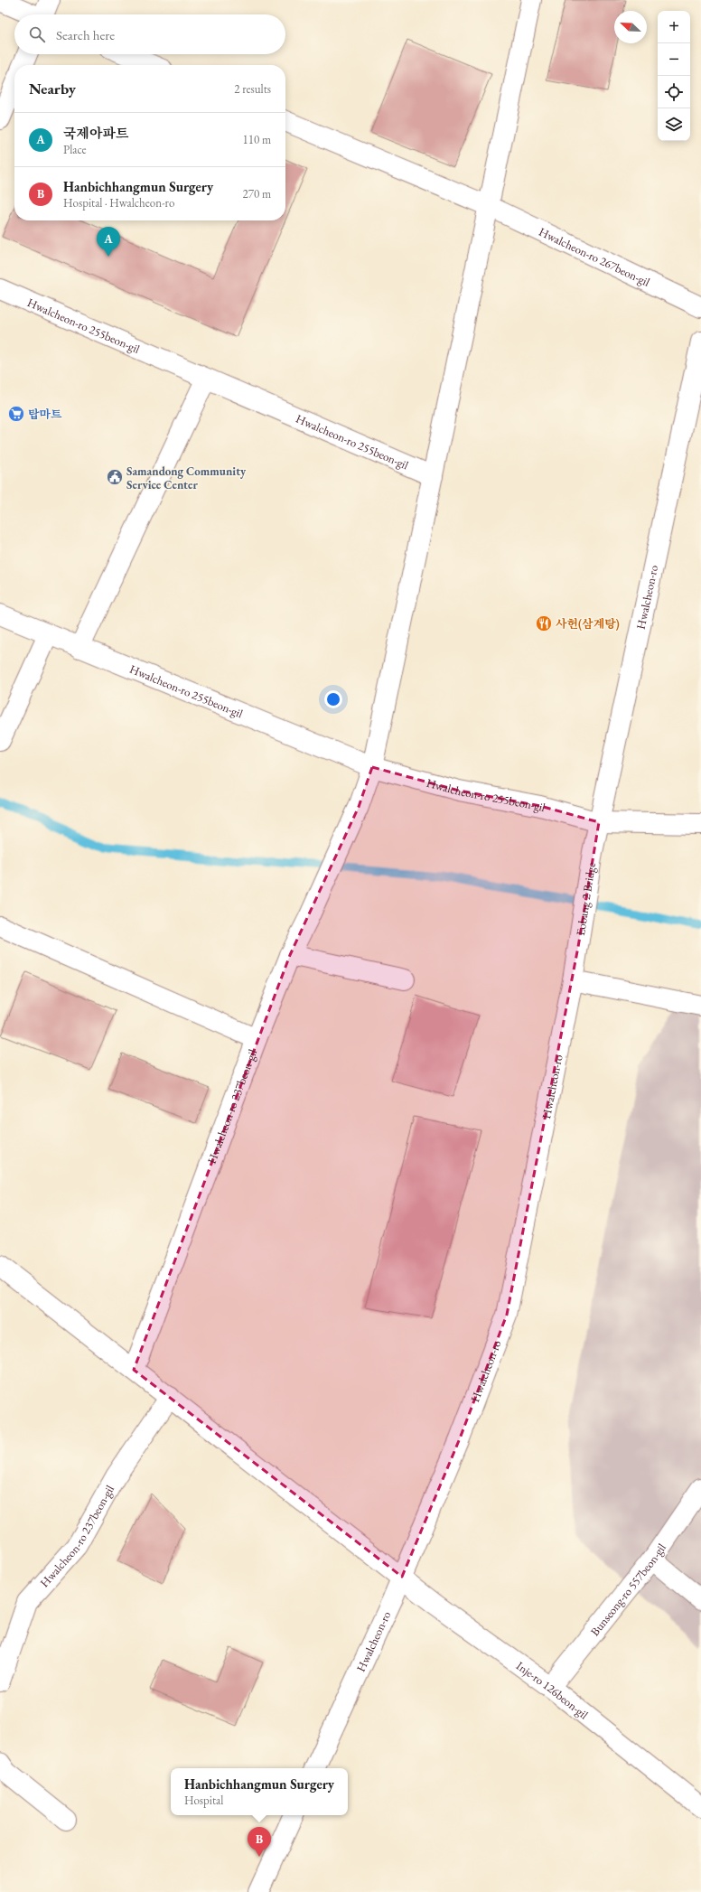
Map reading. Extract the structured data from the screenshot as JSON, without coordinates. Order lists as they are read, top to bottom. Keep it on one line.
{"streets":{"street":["Hwalcheon-ro 267beon-gil","Hwalcheon-ro 255beon-gil","Hwalcheon-ro","Eobang 2 Bridge","Hwalcheon-ro 237beon-gil","Bunseong-ro 557beon-gil","Inje-ro 126beon-gil"]},"crossings":[["Hwalcheon-ro 255beon-gil","Hwalcheon-ro"],["Hwalcheon-ro 255beon-gil","Hwalcheon-ro 237beon-gil"],["Hwalcheon-ro","Eobang 2 Bridge"],["Hwalcheon-ro","Inje-ro 126beon-gil"],["Bunseong-ro 557beon-gil","Inje-ro 126beon-gil"]],"places":{"supermarket":["탑마트"],"public building":["Samandong Community Service Center"],"restaurant":["사헌(삼계탕)"]},"north":"top left","page":{"map_buttons":["+","−"],"search":"Search here","heading":["Nearby","2 results"],"list":[{"mark":"A","name":"국제아파트","note":"Place","value":"110 m"},{"mark":"B","name":"Hanbichhangmun Surgery","note":"Hospital · Hwalcheon-ro","value":"270 m"}],"pins":["A","B"],"popup":["Hanbichhangmun Surgery","Hospital"]}}
